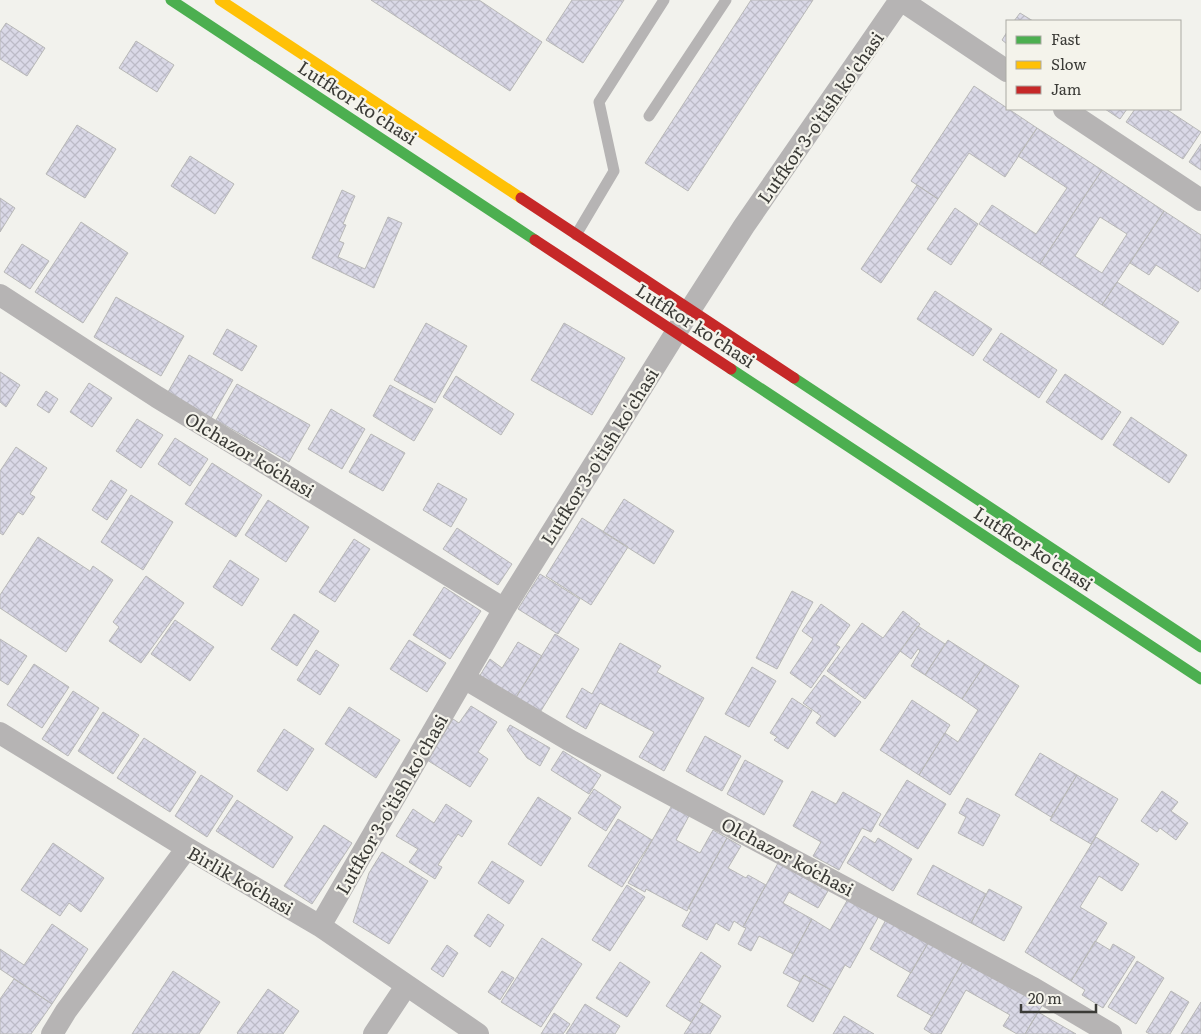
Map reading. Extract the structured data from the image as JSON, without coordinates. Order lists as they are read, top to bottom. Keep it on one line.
{"streets":{"main road":["Lutfkor ko'chasi"],"street":["Lutfkor 3-o'tish ko'chasi","Olchazor koʻchasi","Birlik koʻchasi"]},"crossings":[["Lutfkor ko'chasi","Lutfkor 3-o'tish ko'chasi"],["Lutfkor 3-o'tish ko'chasi","Olchazor koʻchasi"],["Lutfkor 3-o'tish ko'chasi","Birlik koʻchasi"]],"legend":["Fast","Slow","Jam"],"scale_bar":"20 m"}
